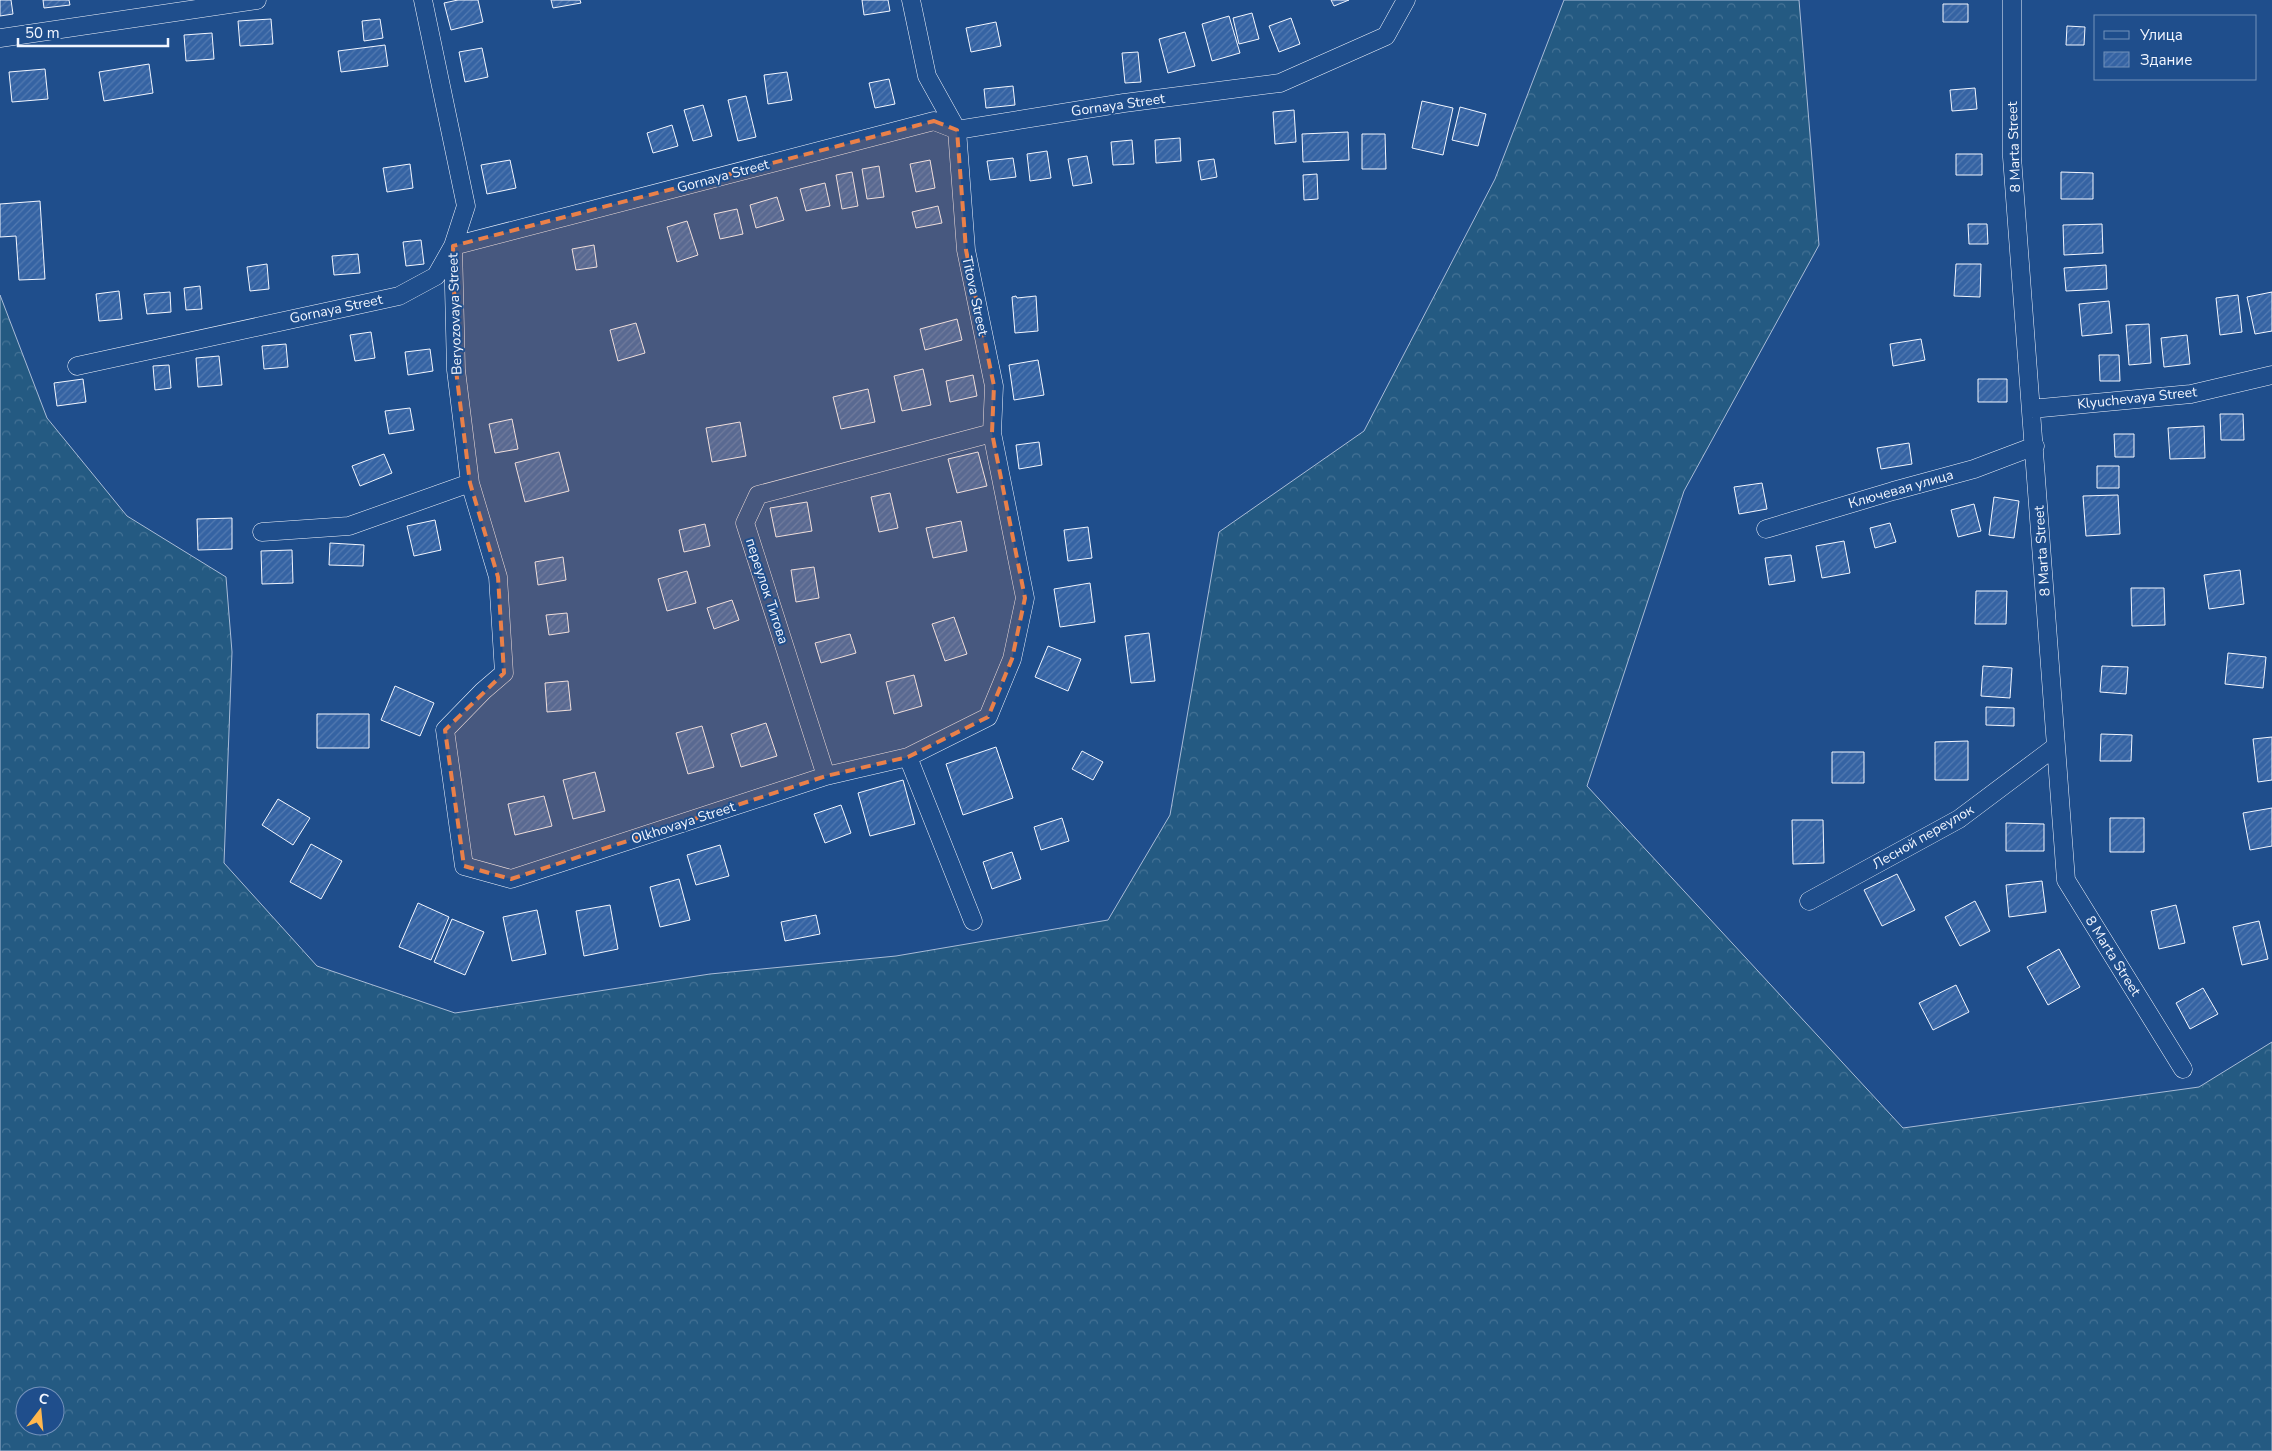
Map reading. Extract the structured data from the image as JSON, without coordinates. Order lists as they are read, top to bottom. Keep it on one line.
{"streets":{"street":["Gornaya Street","8 Marta Street","Titova Street","Beryozovaya Street","Klyuchevaya Street","Ключевая улица","переулок Титова","Olkhovaya Street","Лесной переулок"]},"crossings":[["Gornaya Street","Titova Street"],["Gornaya Street","Beryozovaya Street"],["8 Marta Street","Klyuchevaya Street"],["8 Marta Street","Ключевая улица"],["8 Marta Street","Лесной переулок"],["Titova Street","переулок Титова"],["Titova Street","Olkhovaya Street"],["Beryozovaya Street","Olkhovaya Street"],["переулок Титова","Olkhovaya Street"]],"legend":["Улица","Здание"],"scale_bar":"50 m","north":"top"}
